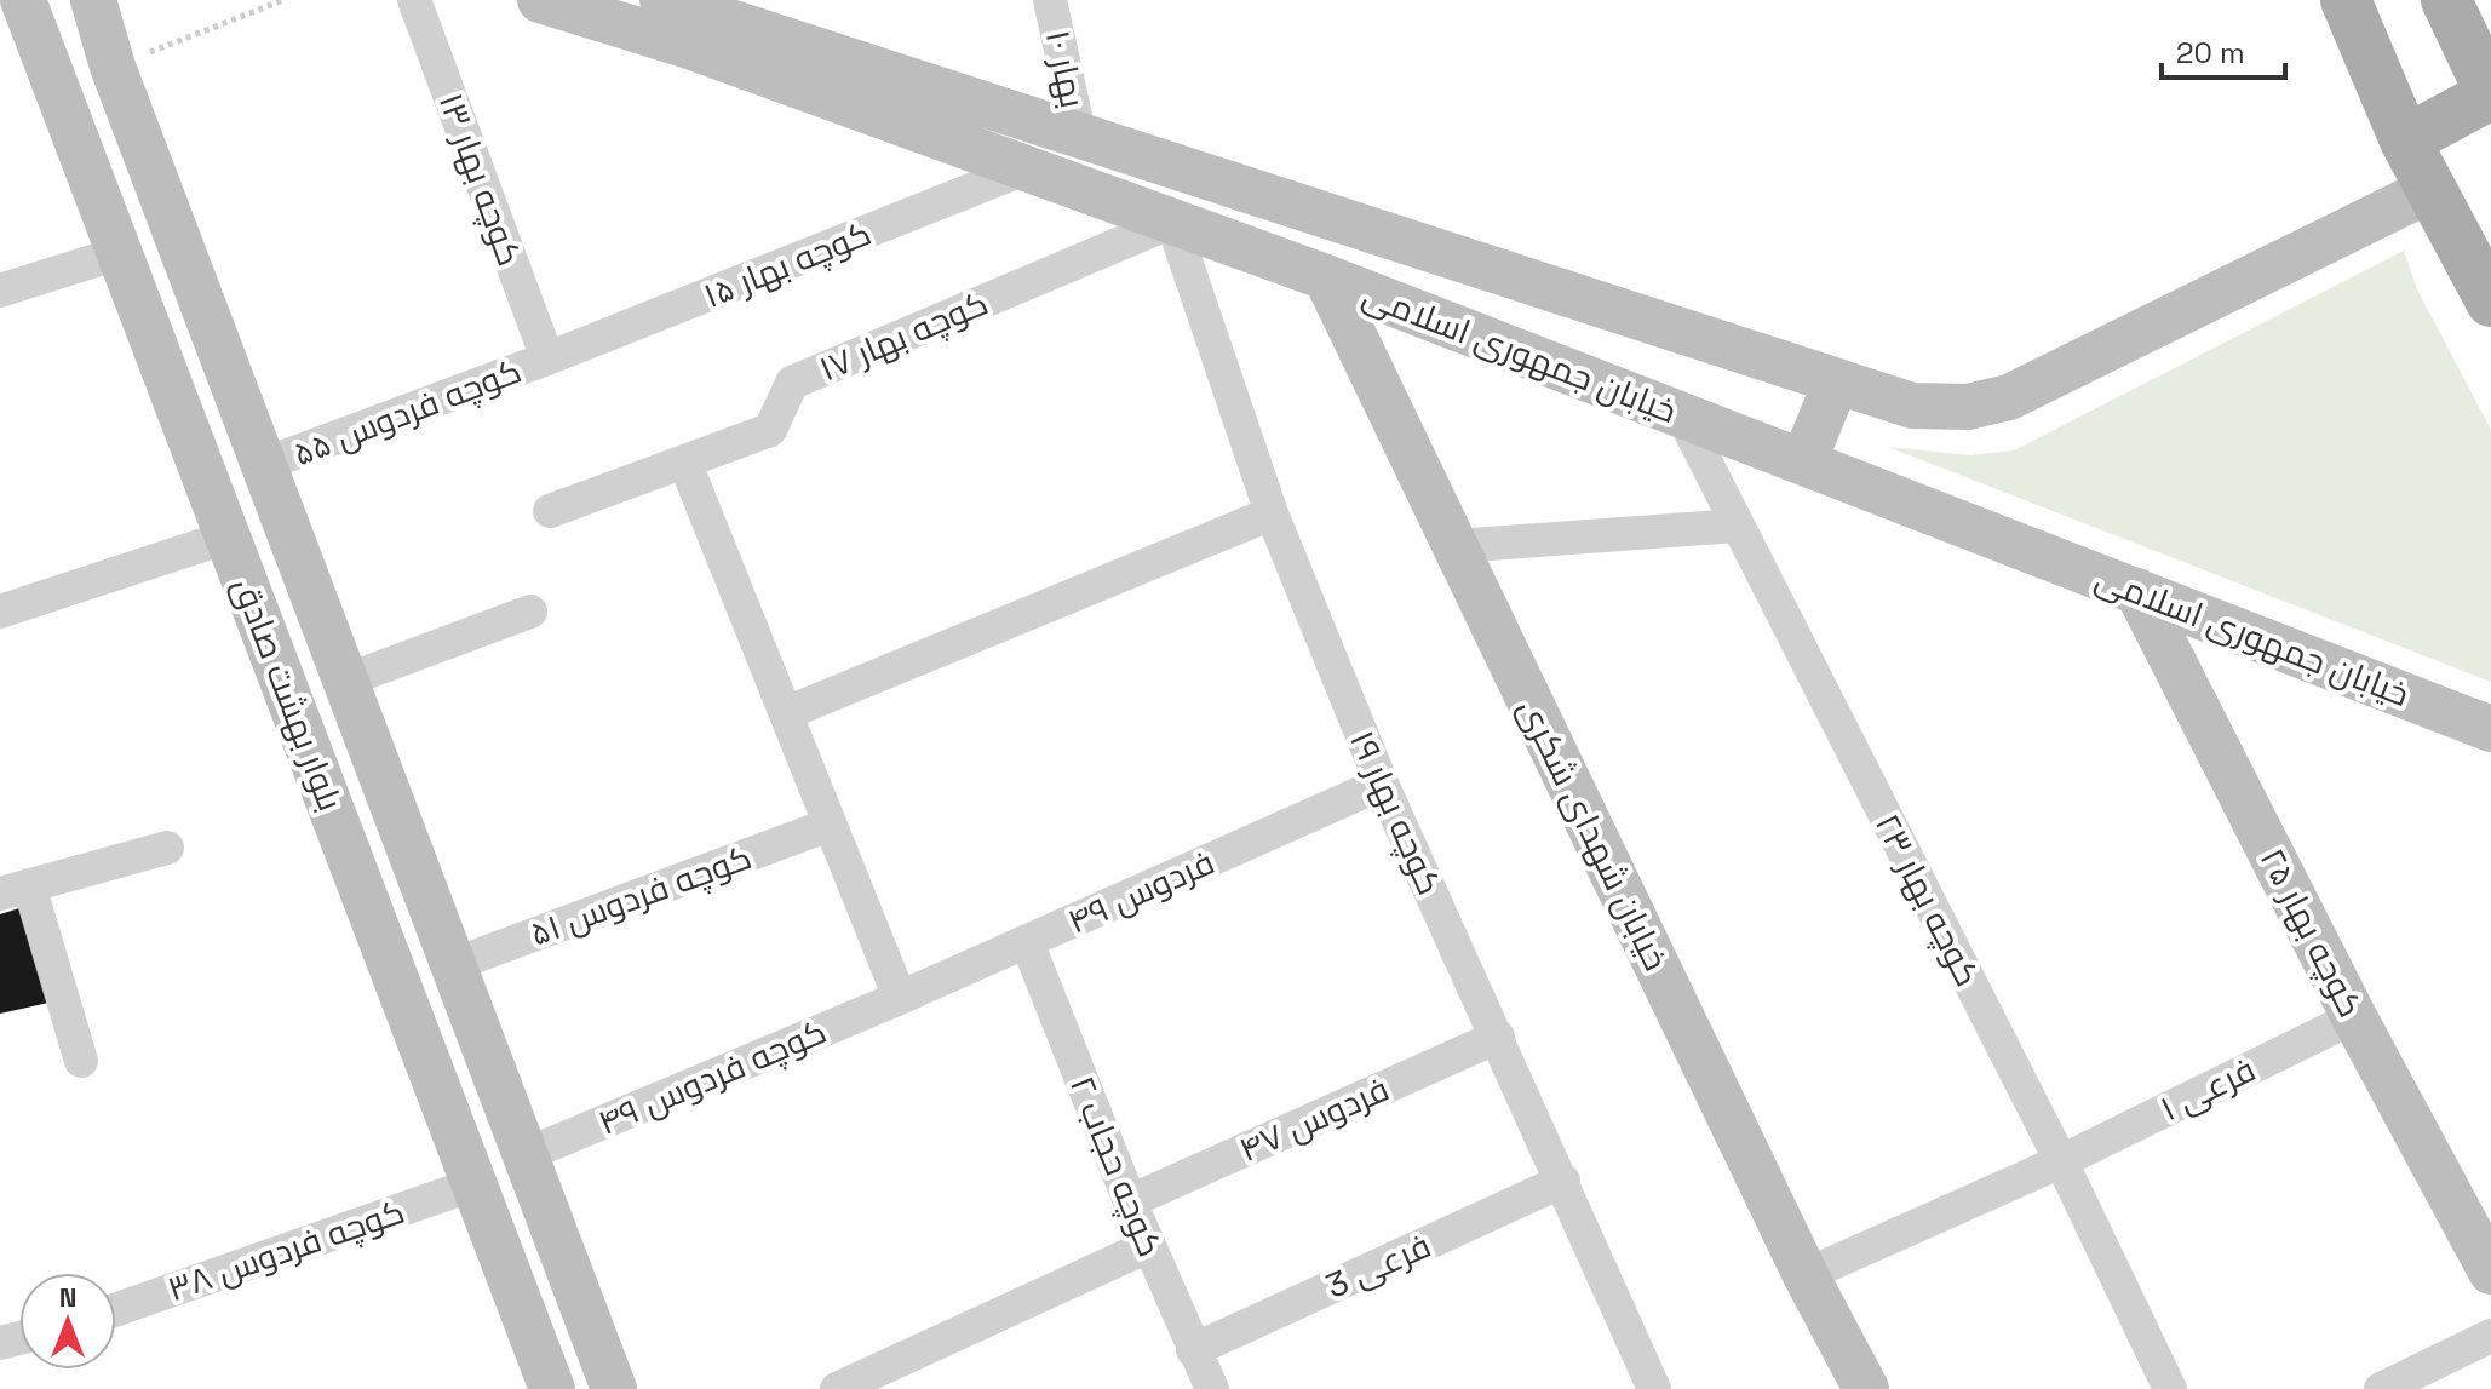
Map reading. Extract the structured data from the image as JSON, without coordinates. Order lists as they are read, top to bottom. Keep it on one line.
{"streets":{"street":["بهار ۱۰","کوچه بهار ۱۳","کوچه بهار ۱۵","کوچه بهار ۱۷","خیابان جمهوری اسلامی","کوچه فردوس ۵۵","بلوار بهشت صادق","کوچه بهار ۱۹","خیابان شهدای شکری","فردوس ۴۹","کوچه فردوس ۵۱","کوچه بهار ۲۳","کوچه بهار ۲۵","کوچه فردوس ۴۹","فرعی ۱","فردوس ۴۷","کوچه حجاب ۲","کوچه فردوس ۳۸","فرعی 3"]},"crossings":[["بهار ۱۰","خیابان جمهوری اسلامی"],["کوچه بهار ۱۳","کوچه بهار ۱۵"],["کوچه بهار ۱۳","کوچه فردوس ۵۵"],["کوچه بهار ۱۵","خیابان جمهوری اسلامی"],["کوچه بهار ۱۵","کوچه فردوس ۵۵"],["کوچه بهار ۱۷","خیابان جمهوری اسلامی"],["کوچه بهار ۱۷","کوچه بهار ۱۹"],["خیابان جمهوری اسلامی","کوچه بهار ۱۹"],["خیابان جمهوری اسلامی","خیابان شهدای شکری"],["خیابان جمهوری اسلامی","کوچه بهار ۲۳"],["خیابان جمهوری اسلامی","کوچه بهار ۲۵"],["کوچه فردوس ۵۵","بلوار بهشت صادق"],["بلوار بهشت صادق","کوچه فردوس ۵۱"],["بلوار بهشت صادق","کوچه فردوس ۴۹"],["بلوار بهشت صادق","کوچه فردوس ۳۸"],["کوچه بهار ۱۹","فردوس ۴۹"],["کوچه بهار ۱۹","فردوس ۴۷"],["کوچه بهار ۱۹","فرعی 3"],["خیابان شهدای شکری","فرعی ۱"],["فردوس ۴۹","کوچه فردوس ۴۹"],["فردوس ۴۹","کوچه حجاب ۲"],["کوچه بهار ۲۳","فرعی ۱"],["کوچه بهار ۲۵","فرعی ۱"],["فردوس ۴۷","کوچه حجاب ۲"],["کوچه حجاب ۲","فرعی 3"]],"scale_bar":"20 m","north":"top"}
